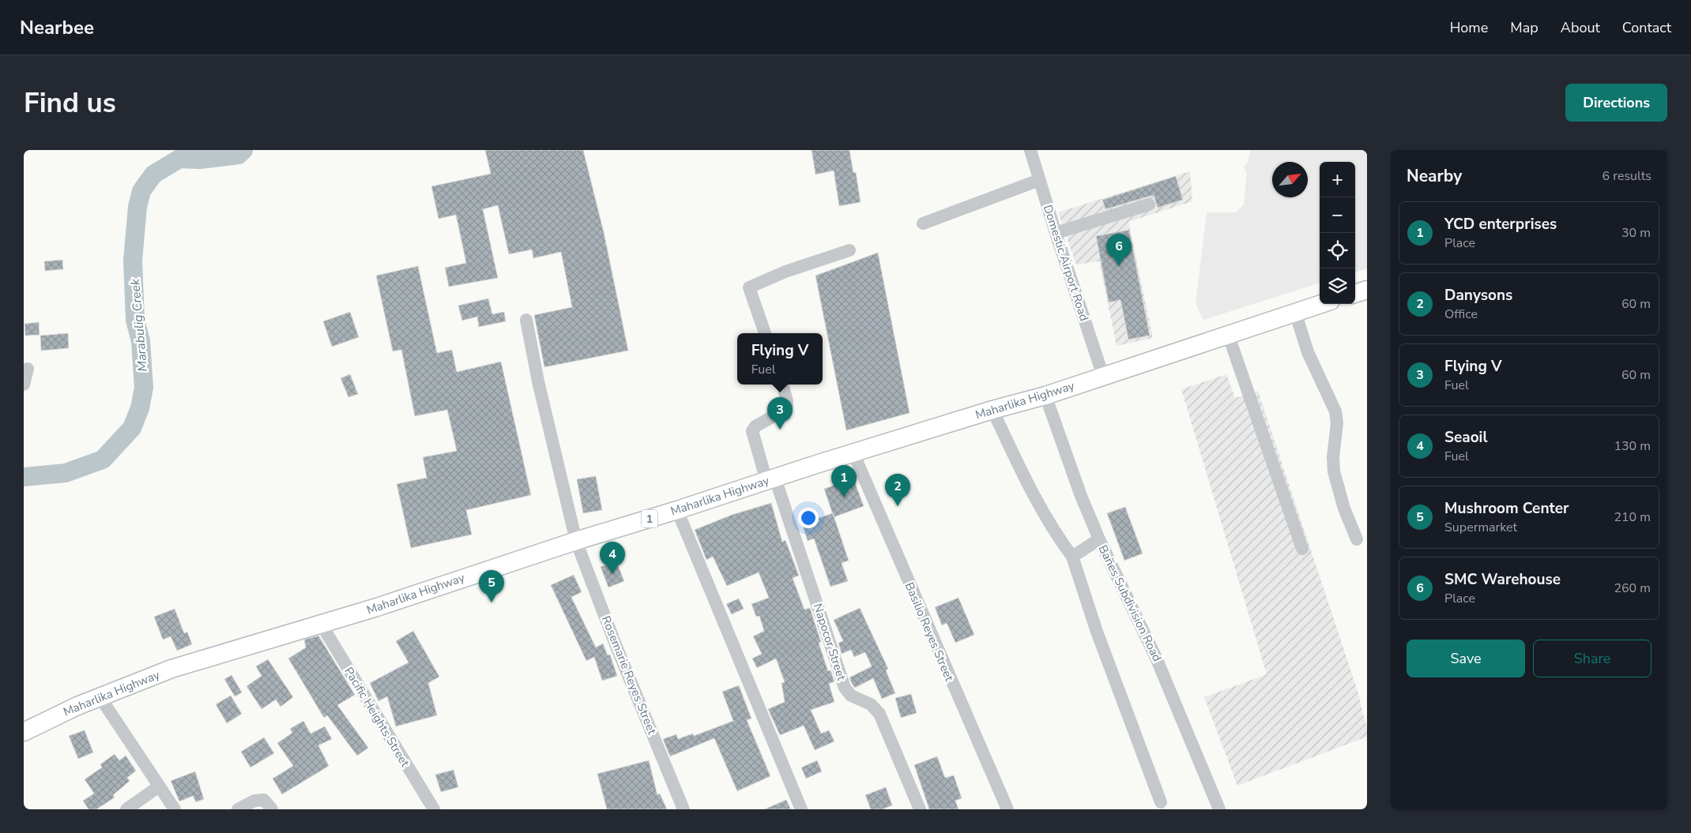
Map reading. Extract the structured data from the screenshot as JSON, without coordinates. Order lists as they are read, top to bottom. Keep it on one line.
{"streets":{"highway":["Maharlika Highway","1"],"street":["Domestic Airport Road","Bañes Subdivision Road","Basilio Reyes Street","Napocor Street","Rosemarie Reyes Street","Pacific Heights Street"]},"crossings":[["Domestic Airport Road","Maharlika Highway"],["Maharlika Highway","Bañes Subdivision Road"],["Maharlika Highway","Basilio Reyes Street"],["Maharlika Highway","Napocor Street"],["Maharlika Highway","Rosemarie Reyes Street"],["Maharlika Highway","Pacific Heights Street"]],"water":["Marabulig Creek"],"north":"top right","page":{"header":"Nearbee","nav":["Home","Map","About","Contact"],"buttons":["Directions",["Save","Share"]],"title":"Find us","heading":["Nearby","6 results"],"map_buttons":["+","−"],"list":[{"mark":"1","name":"YCD enterprises","note":"Place","value":"30 m"},{"mark":"2","name":"Danysons","note":"Office","value":"60 m"},{"mark":"3","name":"Flying V","note":"Fuel","value":"60 m"},{"mark":"4","name":"Seaoil","note":"Fuel","value":"130 m"},{"mark":"5","name":"Mushroom Center","note":"Supermarket","value":"210 m"},{"mark":"6","name":"SMC Warehouse","note":"Place","value":"260 m"}],"pins":["6","3","1","2","4","5"],"popup":["Flying V","Fuel"]}}
